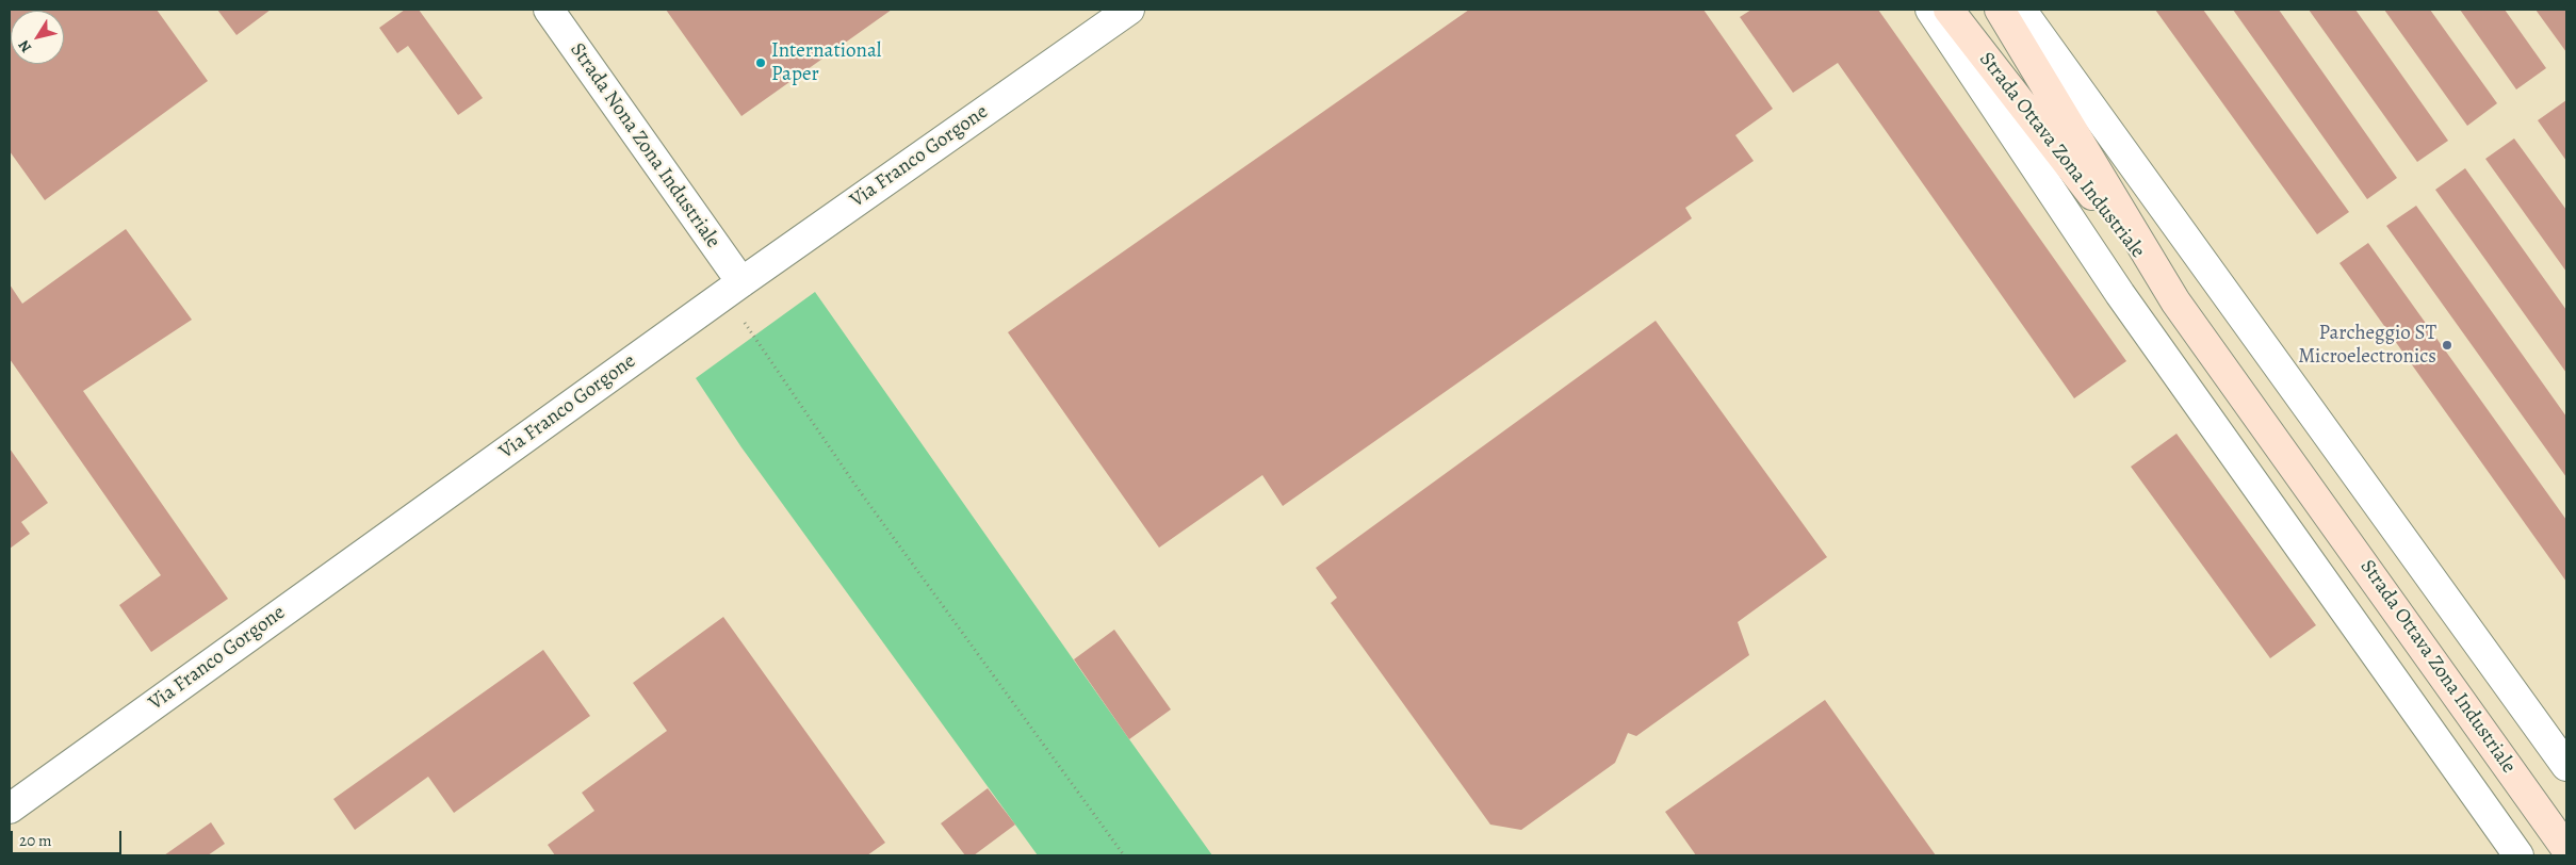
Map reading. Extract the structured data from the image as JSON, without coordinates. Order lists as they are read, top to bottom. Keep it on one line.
{"streets":{"main road":["Strada Ottava Zona Industriale"],"street":["Strada Nona Zona Industriale","Via Franco Gorgone"]},"crossings":[["Strada Nona Zona Industriale","Via Franco Gorgone"]],"places":["International Paper","Parcheggio ST Microelectronics"],"scale_bar":"20 m","north":"bottom left"}
